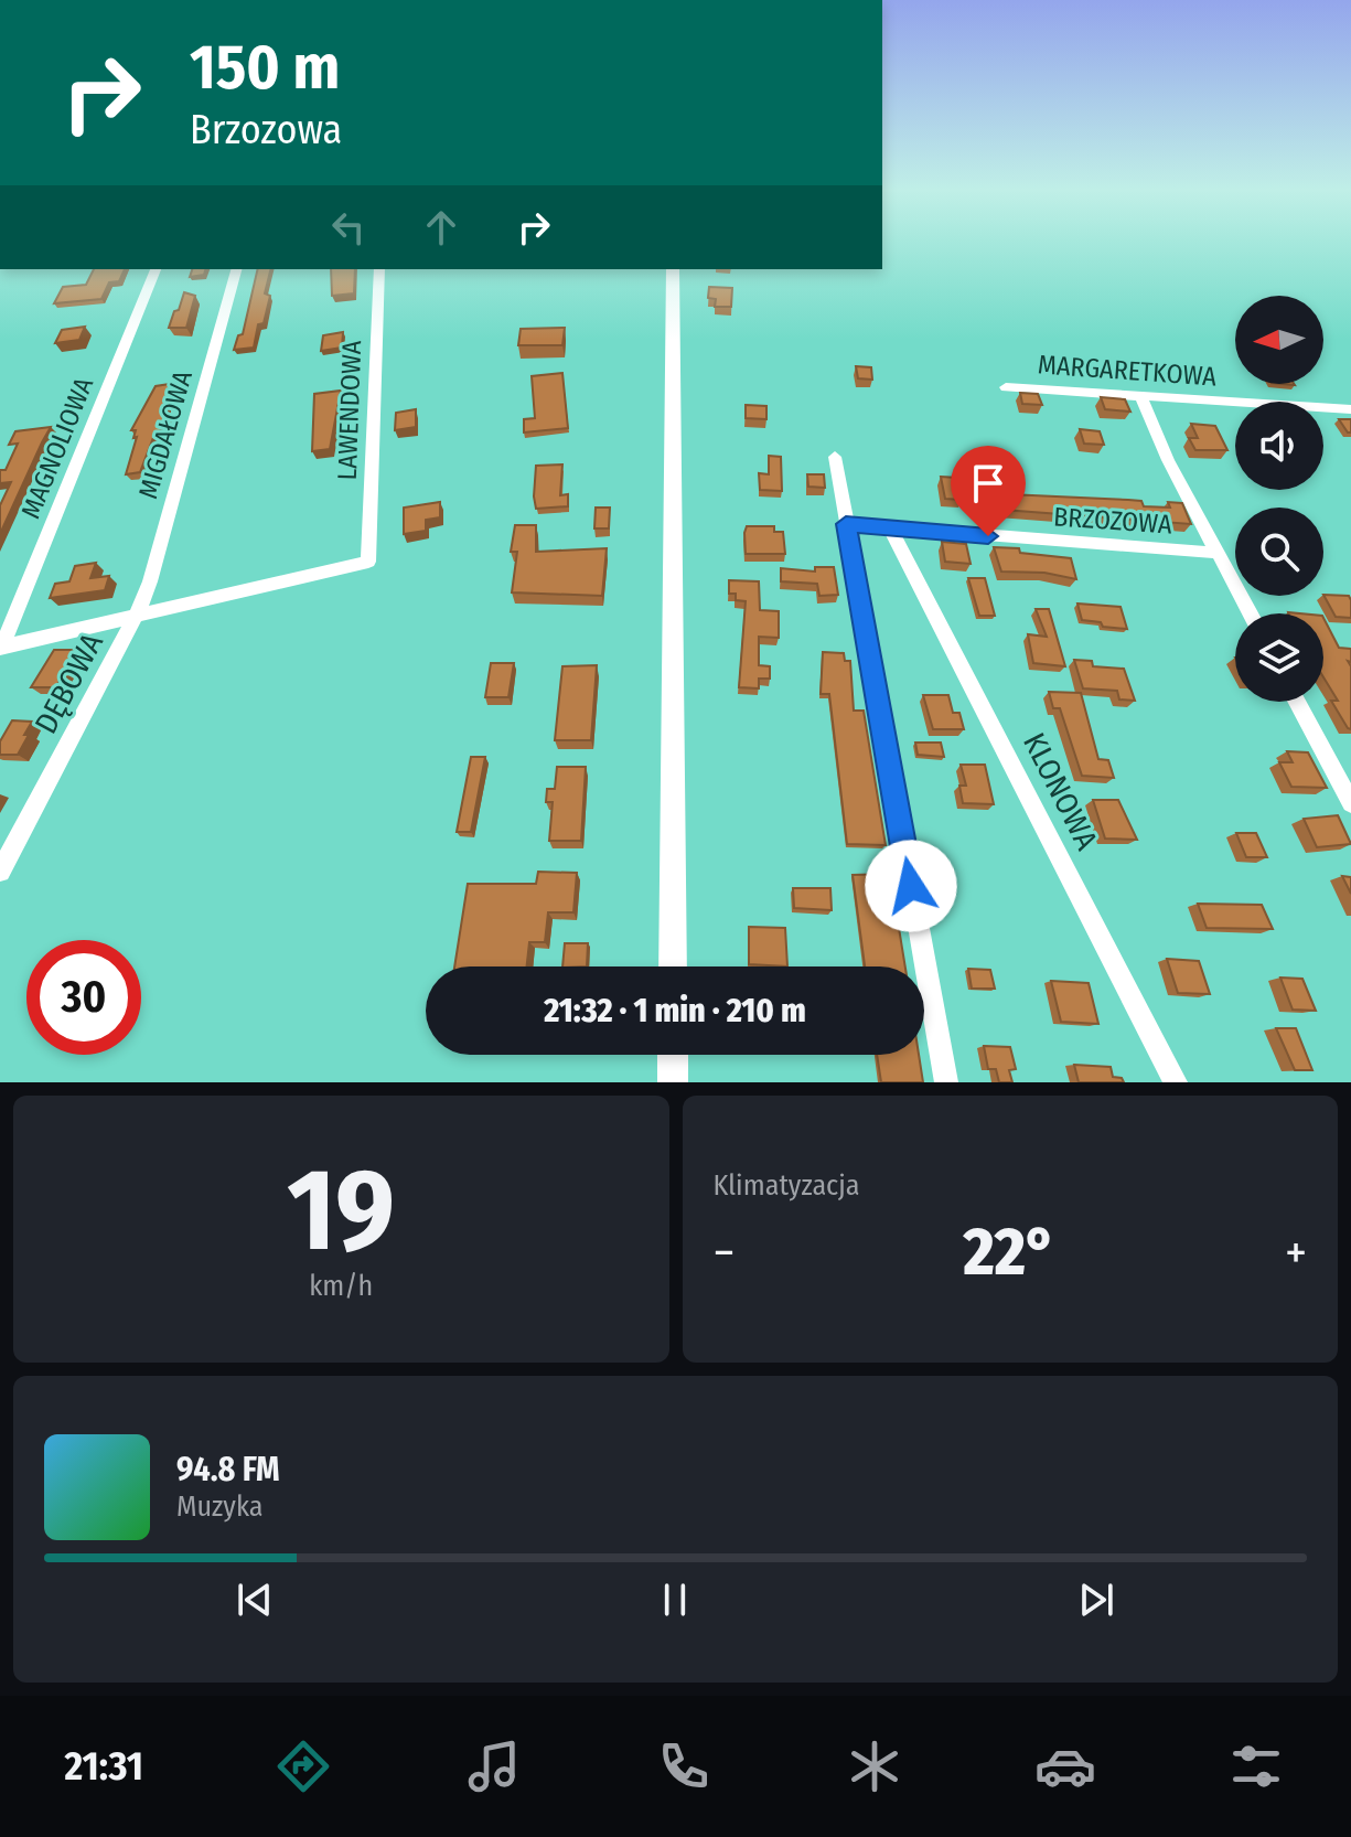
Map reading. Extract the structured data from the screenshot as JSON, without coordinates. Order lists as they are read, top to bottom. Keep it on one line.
{"streets":{"street":["MARGARETKOWA","LAWENDOWA","MIGDAŁOWA","MAGNOLIOWA","BRZOZOWA","DĘBOWA","KLONOWA"]},"crossings":[["LAWENDOWA","MIGDAŁOWA"],["LAWENDOWA","DĘBOWA"],["MIGDAŁOWA","DĘBOWA"],["BRZOZOWA","KLONOWA"]],"north":"left","page":{"turn":["150 m","Brzozowa"],"limit":"30","trip":"21:32 · 1 min · 210 m","tile":[["19","km/h"],"Klimatyzacja"],"heat":["−","22°","+"],"song":["94.8 FM","Muzyka"],"tabs":"21:31"}}
